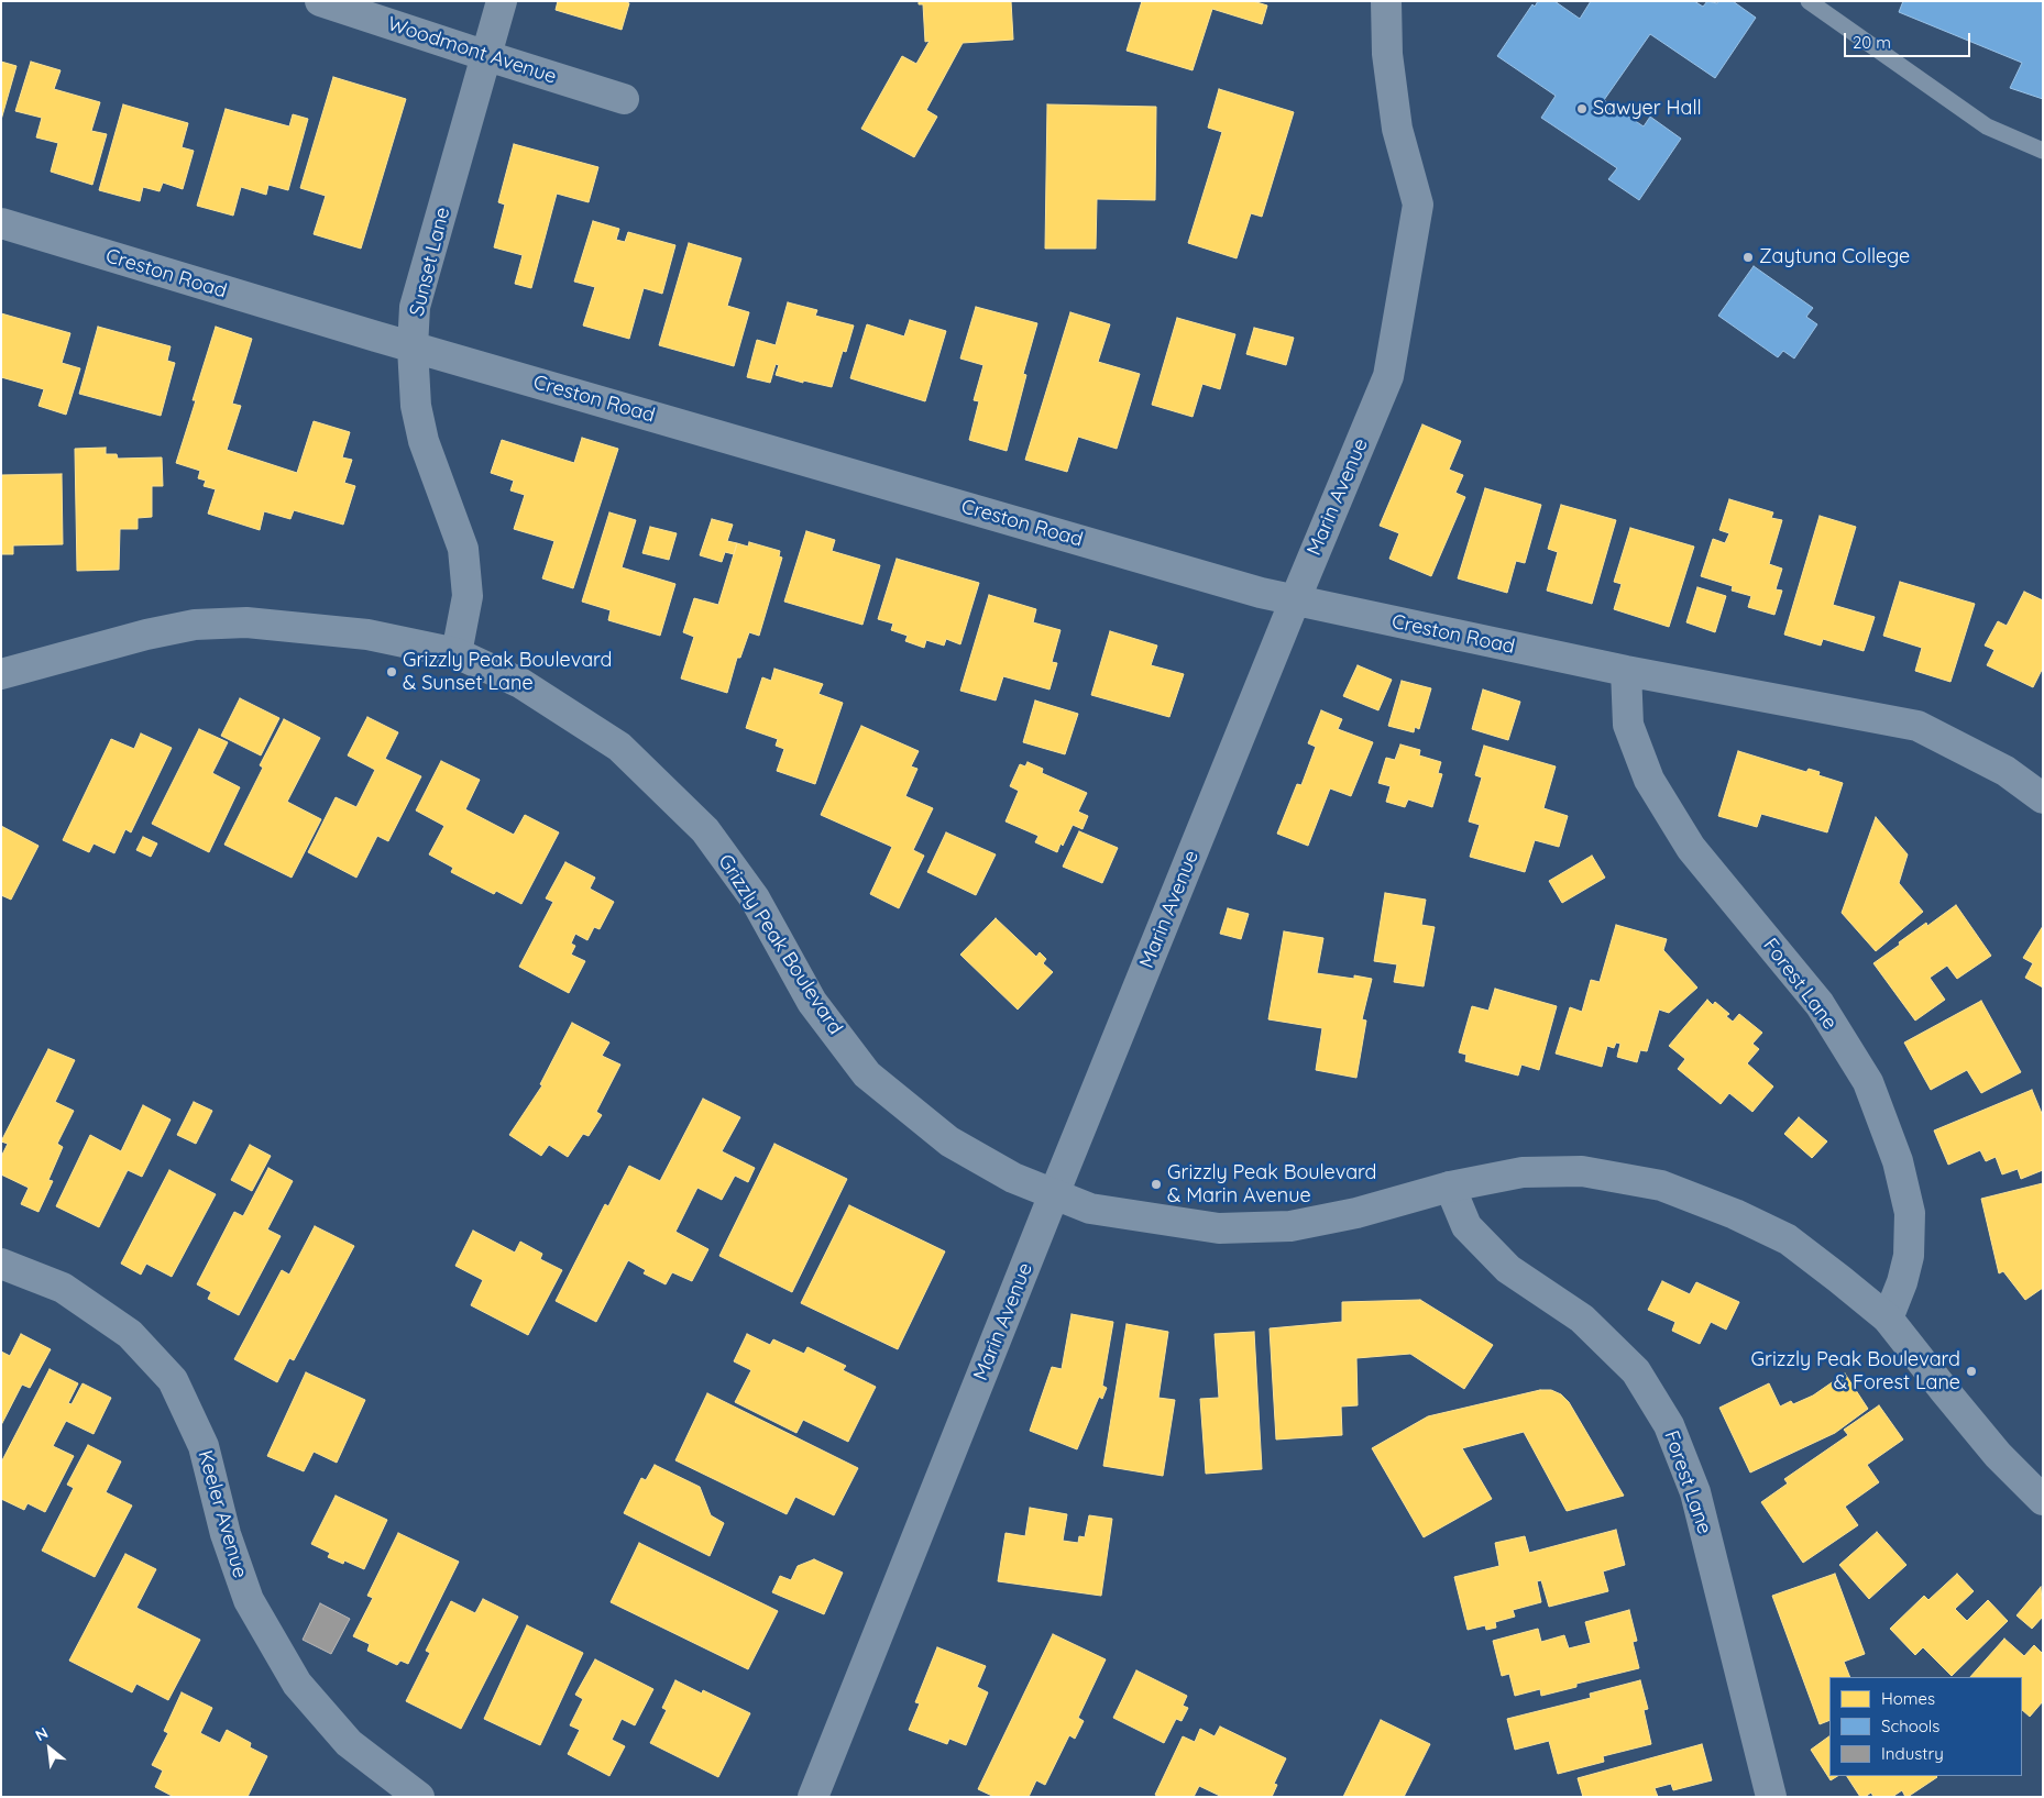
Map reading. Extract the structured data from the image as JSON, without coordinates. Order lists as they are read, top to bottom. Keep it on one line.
{"streets":{"street":["Woodmont Avenue","Sunset Lane","Creston Road","Marin Avenue","Grizzly Peak Boulevard","Forest Lane","Keeler Avenue"]},"crossings":[["Woodmont Avenue","Sunset Lane"],["Sunset Lane","Creston Road"],["Sunset Lane","Grizzly Peak Boulevard"],["Creston Road","Marin Avenue"],["Creston Road","Forest Lane"],["Marin Avenue","Grizzly Peak Boulevard"],["Grizzly Peak Boulevard","Forest Lane"]],"places":["Sawyer Hall","Zaytuna College","Grizzly Peak Boulevard & Sunset Lane","Grizzly Peak Boulevard & Marin Avenue","Grizzly Peak Boulevard & Forest Lane"],"legend":["Homes","Schools","Industry"],"scale_bar":"20 m","north":"top left"}
